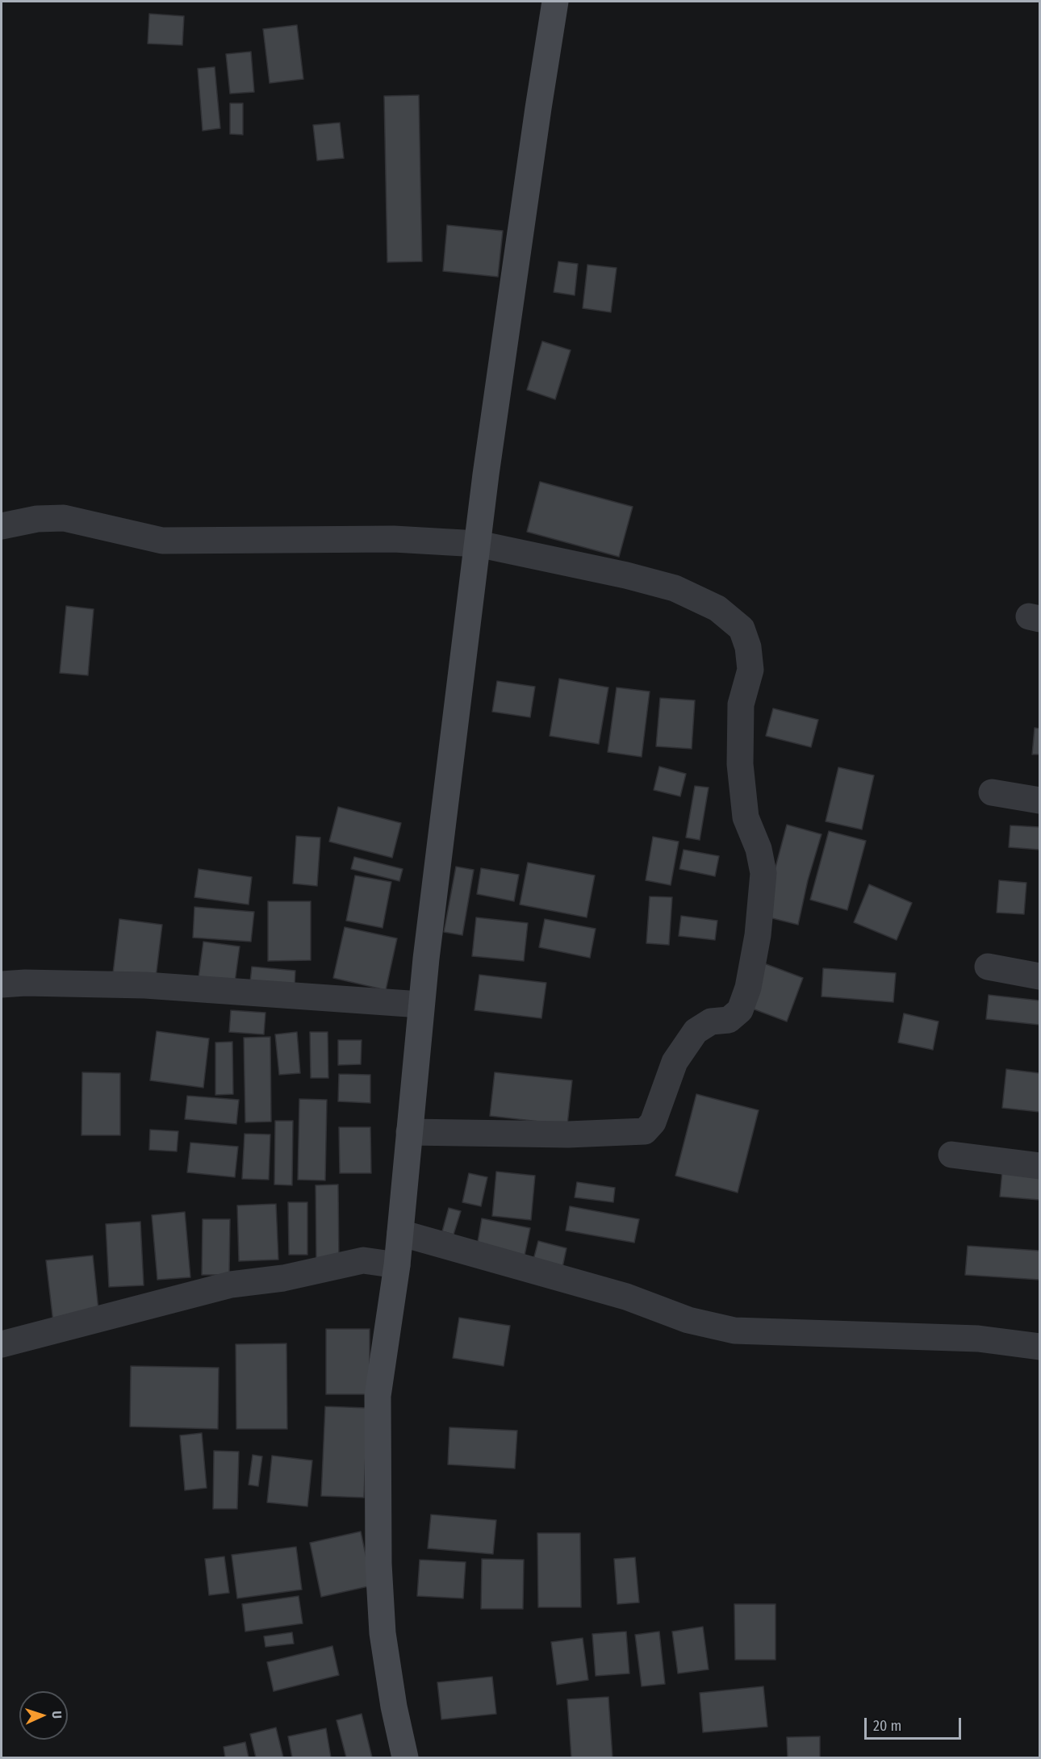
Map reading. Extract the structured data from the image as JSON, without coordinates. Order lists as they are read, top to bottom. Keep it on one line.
{"scale_bar":"20 m","north":"right"}
